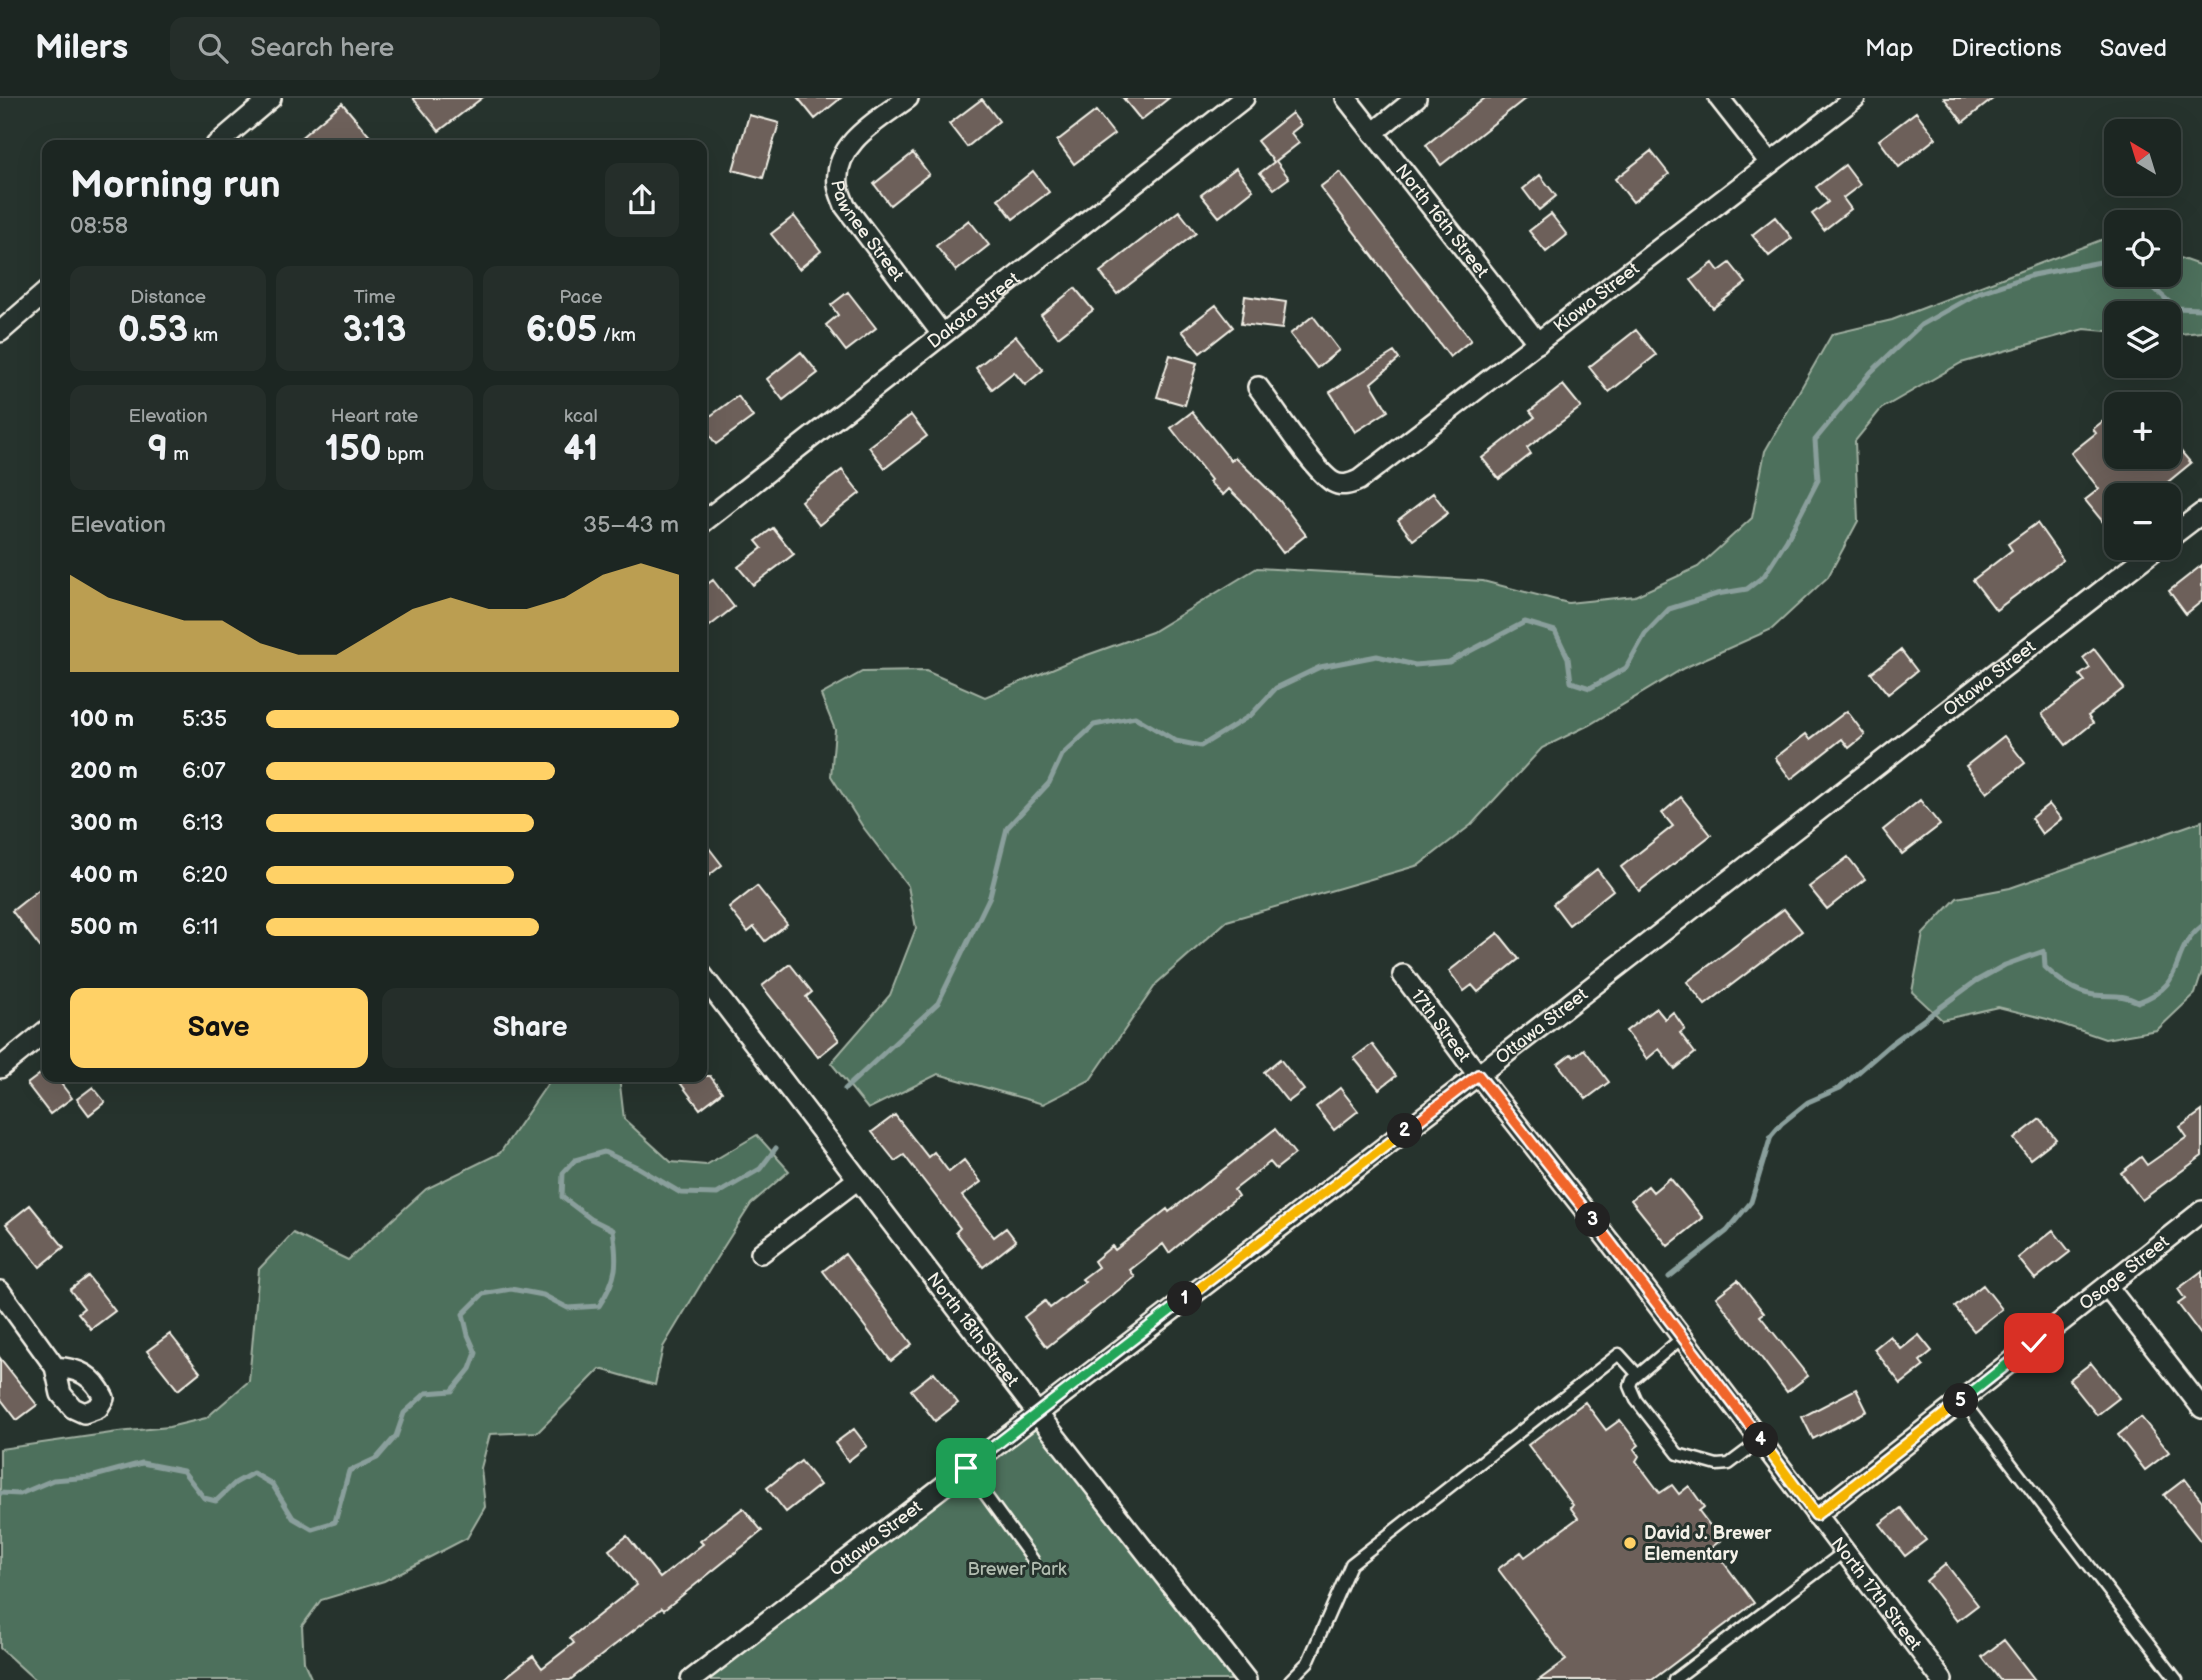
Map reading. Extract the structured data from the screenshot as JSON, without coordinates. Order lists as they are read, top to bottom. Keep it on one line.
{"streets":{"street":["North 16th Street","Pawnee Street","Kiowa Street","Dakota Street","Ottawa Street","17th Street","Osage Street","North 18th Street","North 17th Street"]},"crossings":[["North 16th Street","Kiowa Street"],["Pawnee Street","Dakota Street"],["Ottawa Street","17th Street"],["Ottawa Street","North 18th Street"],["Ottawa Street","North 17th Street"],["17th Street","North 17th Street"],["Osage Street","North 17th Street"]],"parks":["Brewer Park"],"places":["David J. Brewer Elementary"],"north":"top left","page":{"header":"Milers","search":"Search here","nav":["Map","Directions","Saved"],"map_buttons":["+","−"],"heading":["Morning run","08:58"],"stats":[["Distance","0.53 km"],["Time","3:13"],["Pace","6:05 /km"],["Elevation","9 m"],["Heart rate","150 bpm"],["kcal","41"]],"chart":["Elevation","35–43 m"],"list":[{"name":"100 m","note":"5:35"},{"name":"200 m","note":"6:07"},{"name":"300 m","note":"6:13"},{"name":"400 m","note":"6:20"},{"name":"500 m","note":"6:11"}],"buttons":["Save","Share"],"pins":["2","3","1","5","4"]}}
